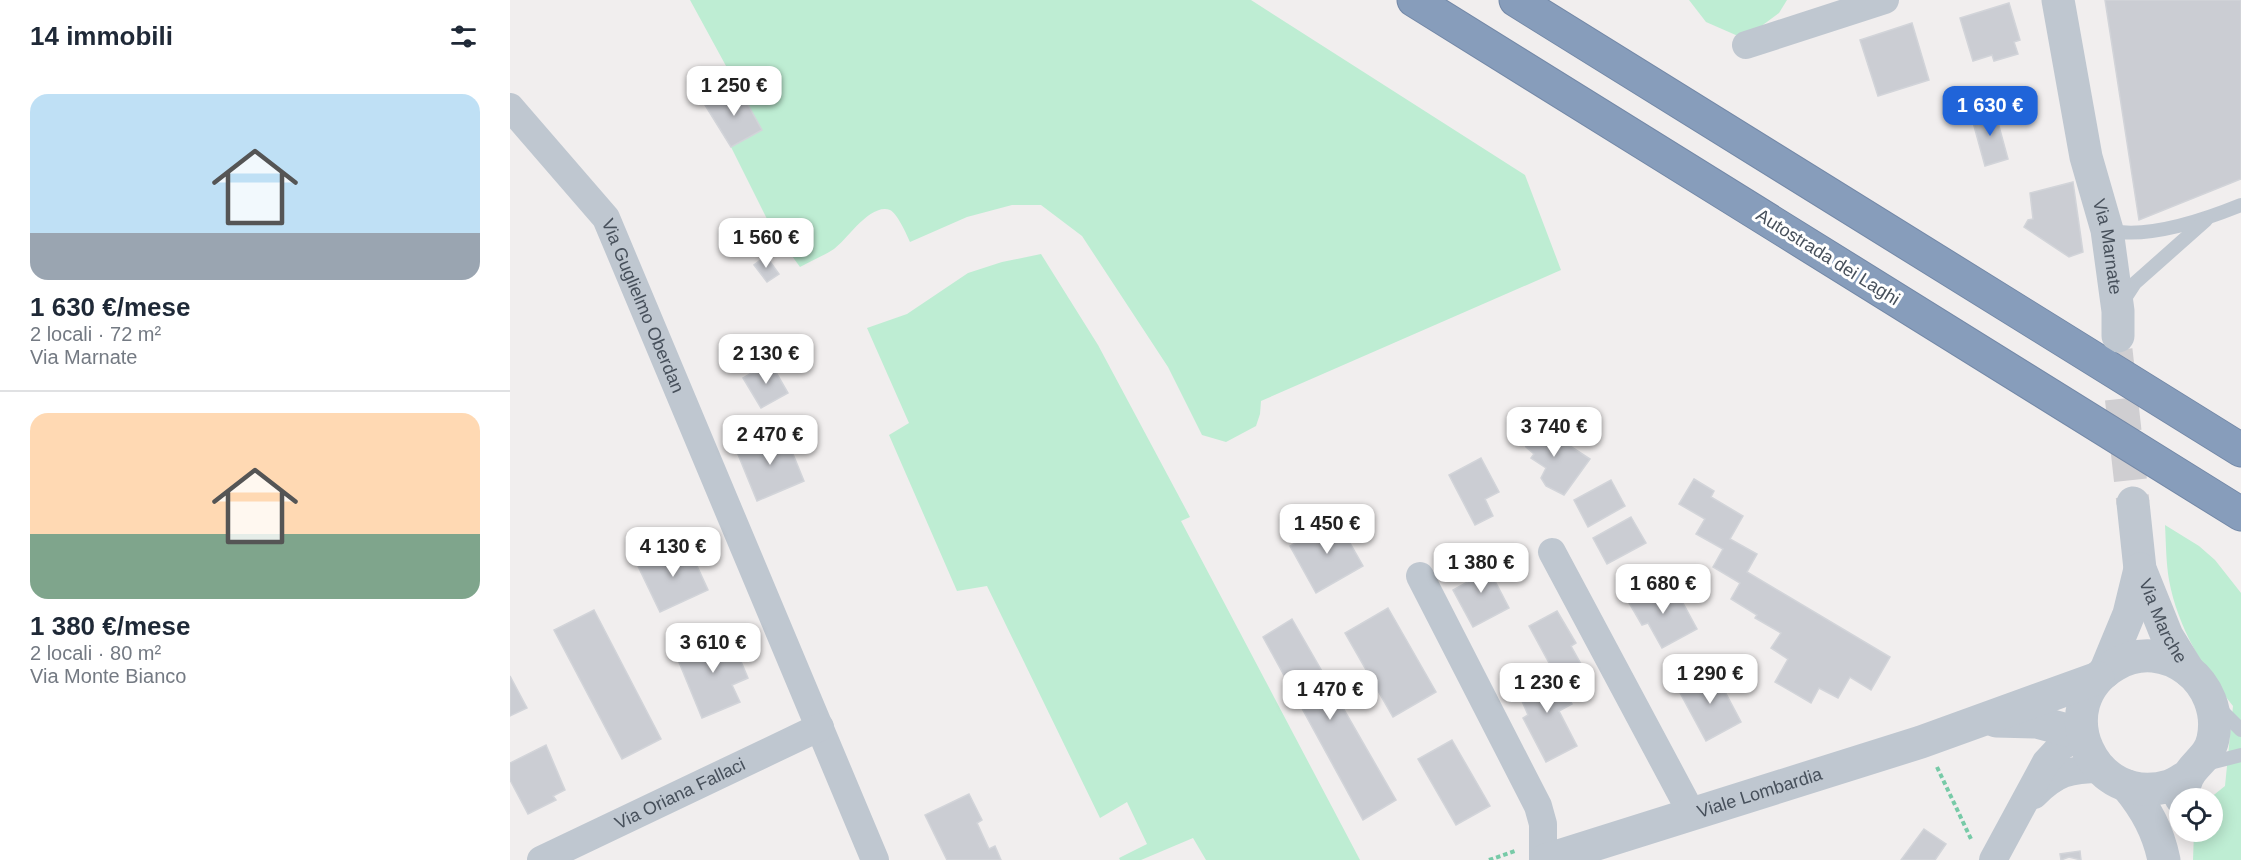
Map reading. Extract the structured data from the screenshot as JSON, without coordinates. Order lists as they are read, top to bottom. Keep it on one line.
{"streets":{"highway":["Autostrada dei Laghi"],"street":["Via Marnate","Via Guglielmo Oberdan","Via Marche","Viale Lombardia","Via Oriana Fallaci"]},"crossings":[["Via Guglielmo Oberdan","Via Oriana Fallaci"],["Via Marche","Viale Lombardia"]],"page":{"heading":"14 immobili","price":["1 250 €","1 630 €","1 560 €","2 130 €","3 740 €","2 470 €","1 450 €","4 130 €","1 380 €","1 680 €","3 610 €","1 290 €","1 230 €","1 470 €"],"list":[{"name":"1 630 €/mese","note":"2 locali · 72 m² · Via Marnate"},{"name":"1 380 €/mese","note":"2 locali · 80 m² · Via Monte Bianco"}]}}
